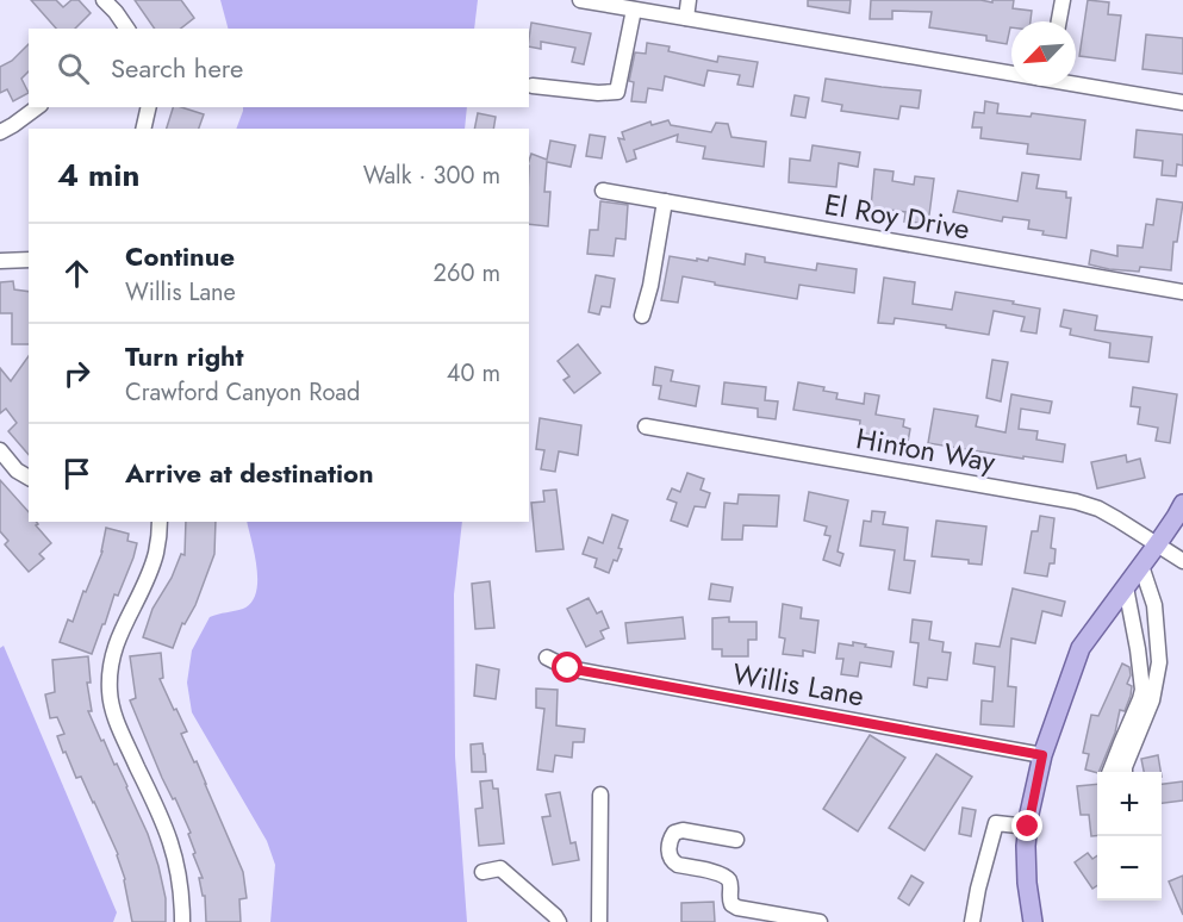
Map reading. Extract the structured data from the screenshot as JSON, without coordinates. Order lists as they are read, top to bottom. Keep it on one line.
{"streets":{"street":["El Roy Drive","Hinton Way","Willis Lane"]},"north":"bottom left","page":{"search":"Search here","heading":["4 min","Walk · 300 m"],"list":[["Continue","Willis Lane","260 m"],["Turn right","Crawford Canyon Road","40 m"],"Arrive at destination"],"map_buttons":["+","−"]}}
